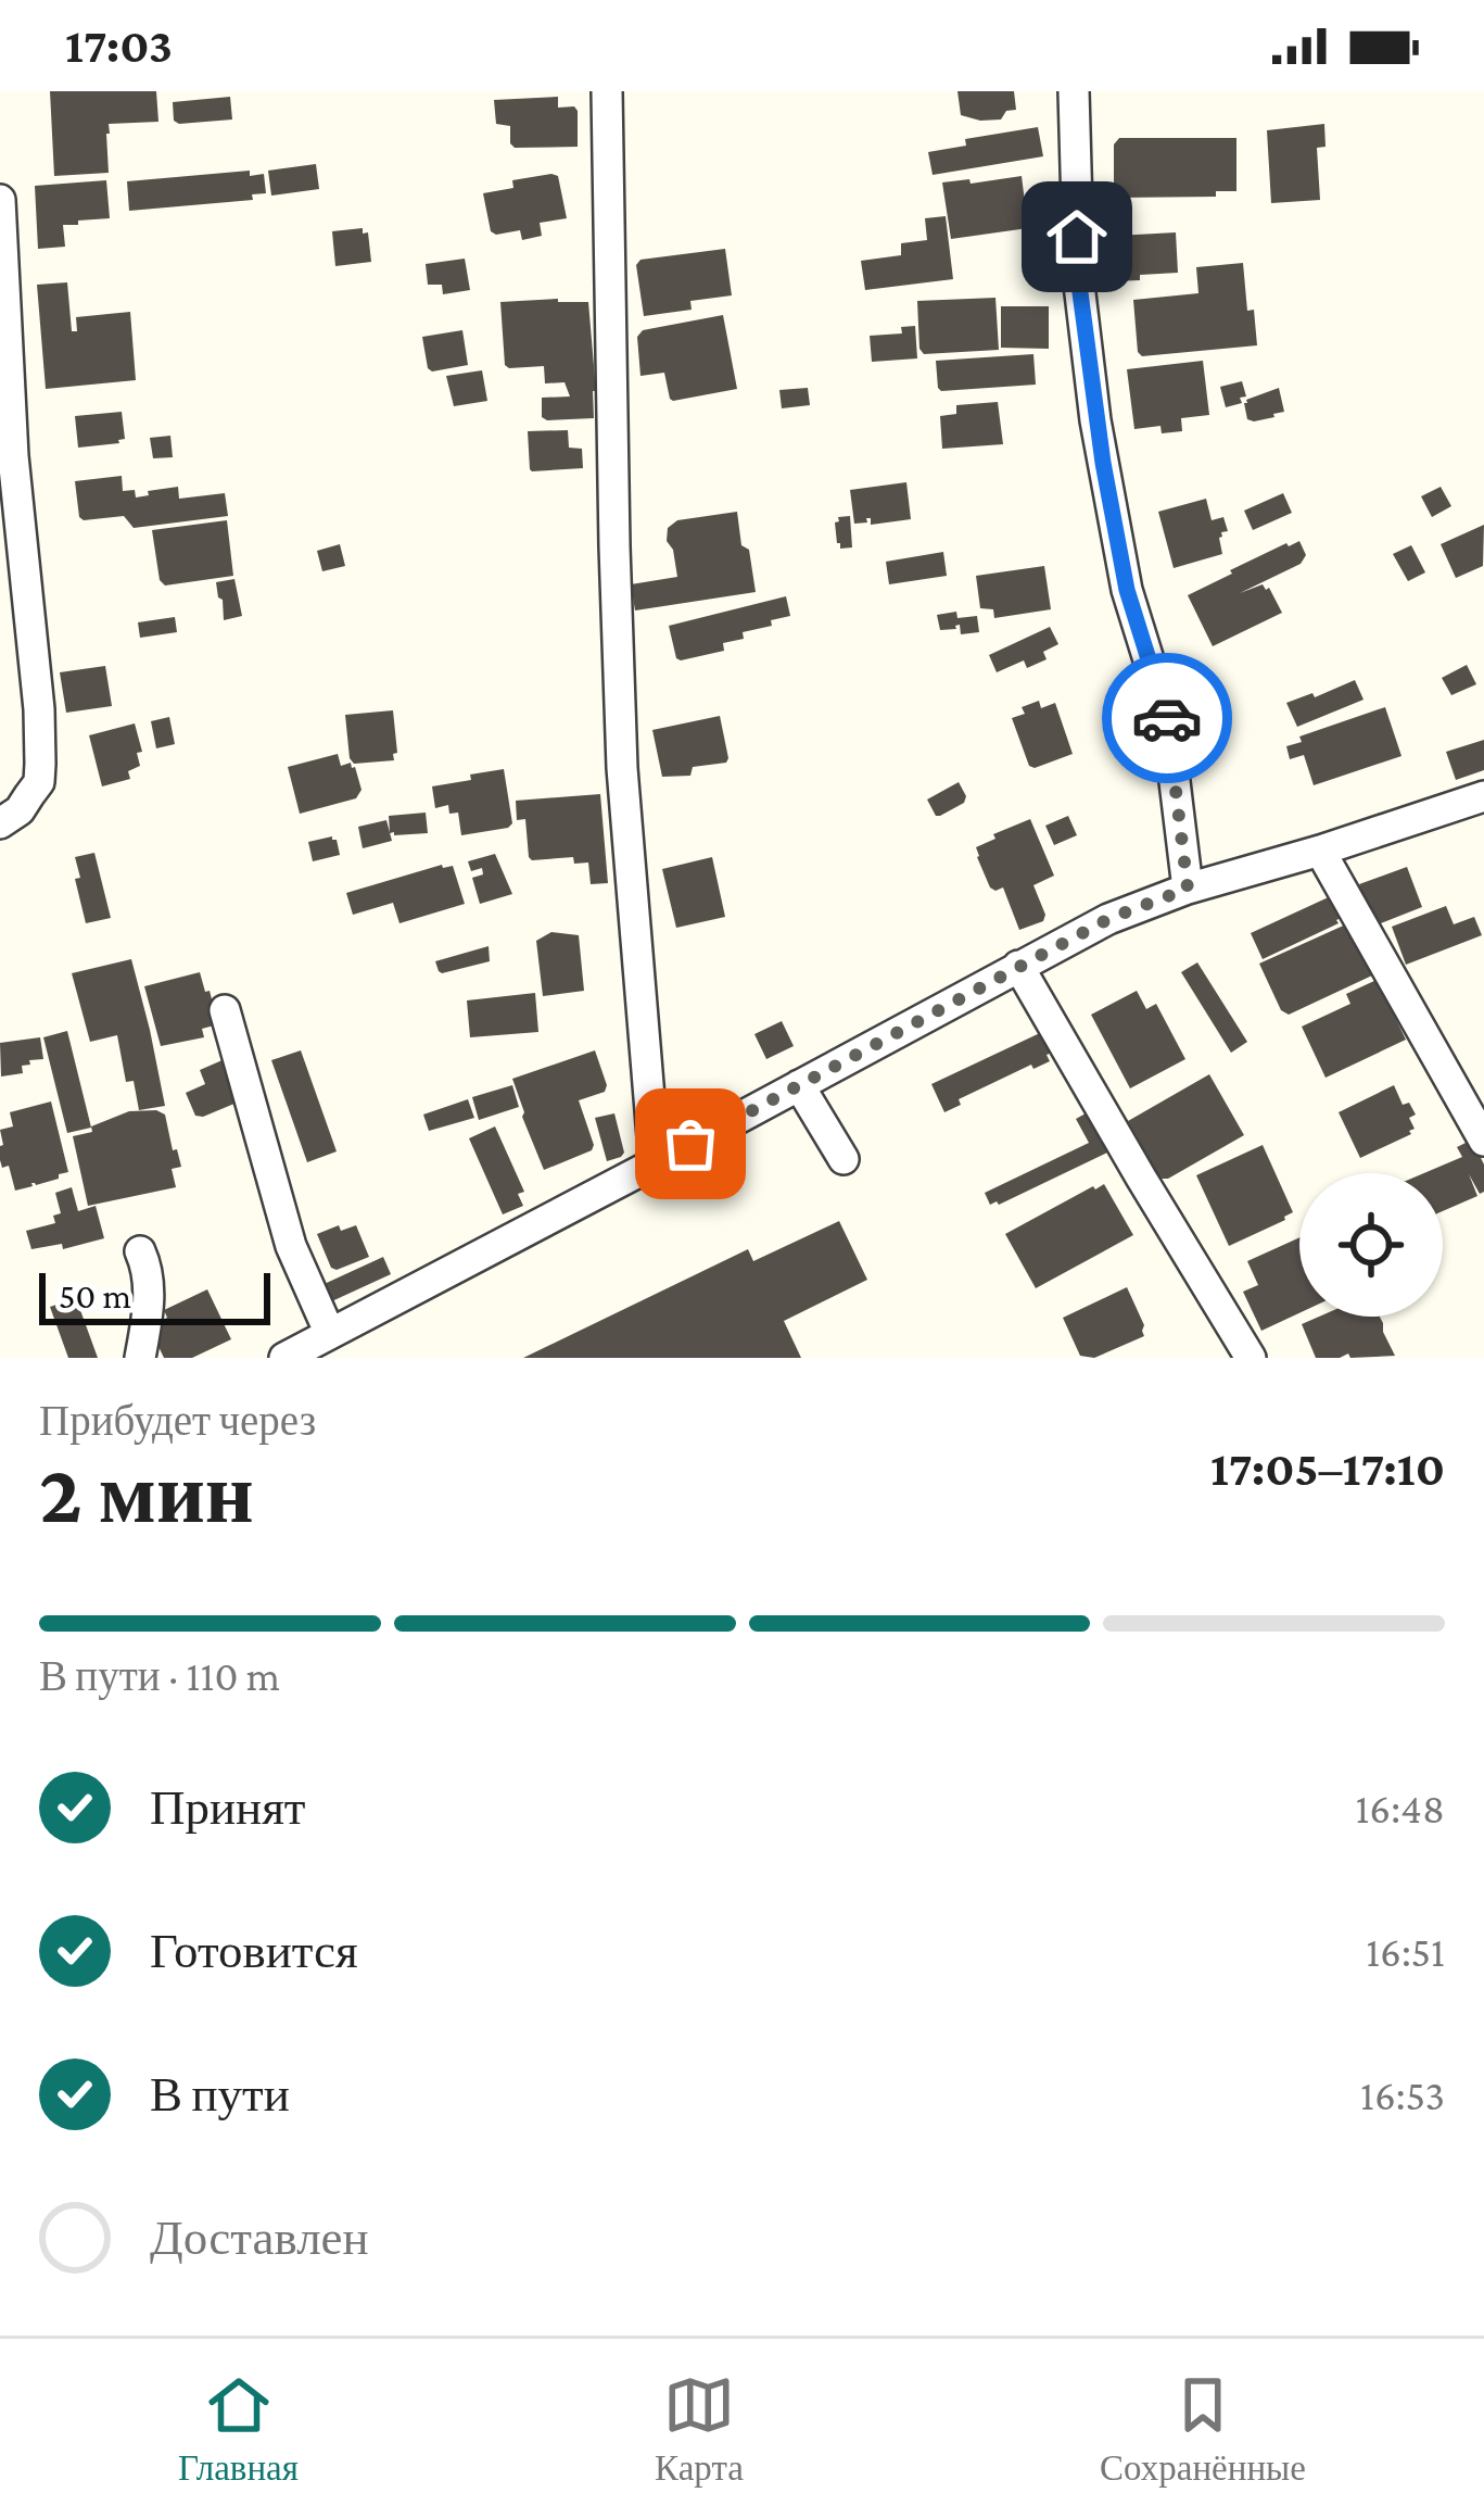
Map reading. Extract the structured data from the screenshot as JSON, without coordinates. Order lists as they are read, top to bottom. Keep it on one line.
{"scale_bar":"50 m","page":{"status":"17:03","scale":"50 m","heading":["2 мин","Прибудет через","17:05–17:10"],"bar":"В пути · 110 m","list":[["Принят","16:48"],["Готовится","16:51"],["В пути","16:53"],"Доставлен"],"tabs":["Главная","Карта","Сохранённые"]}}
